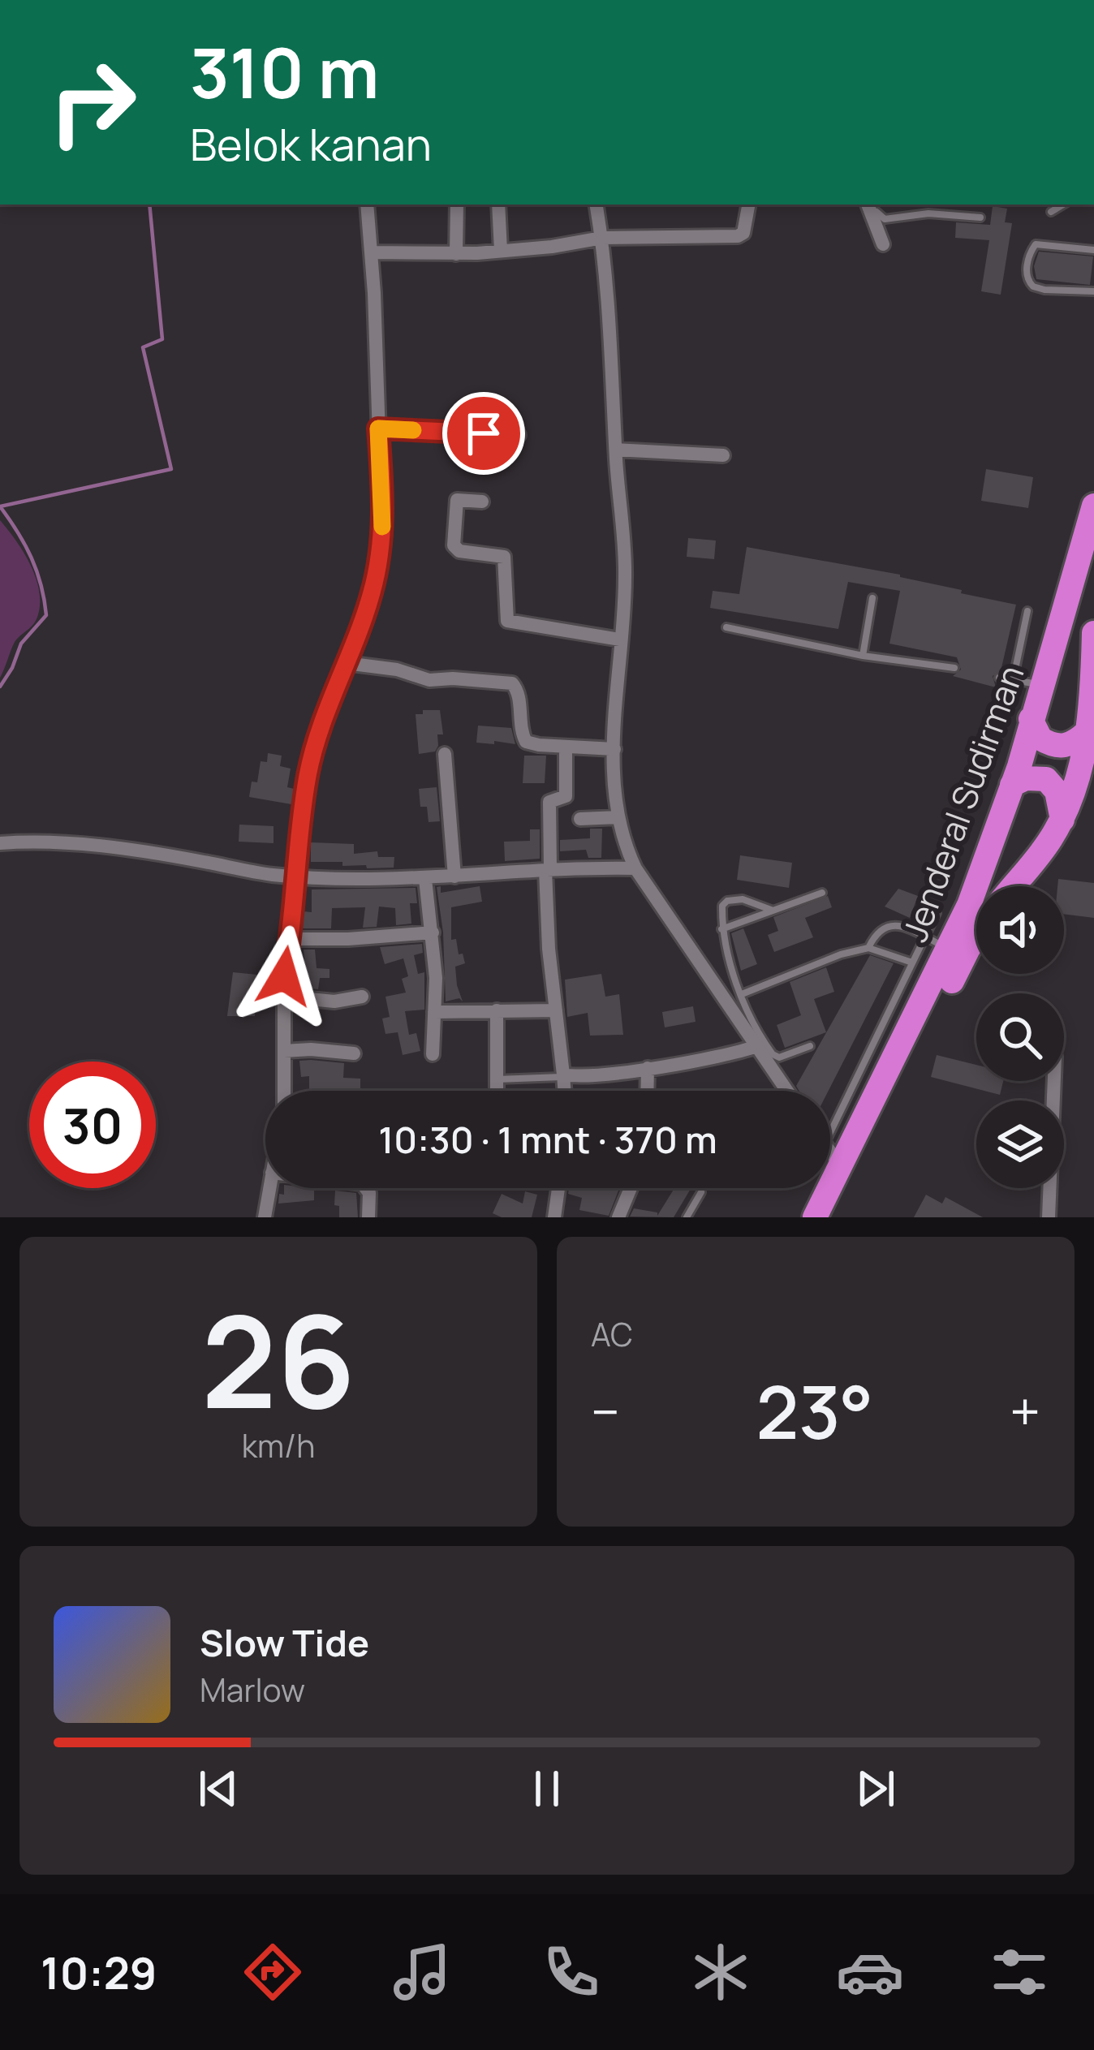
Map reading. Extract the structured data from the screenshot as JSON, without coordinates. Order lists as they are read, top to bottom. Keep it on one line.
{"streets":{"highway":["Jenderal Sudirman"]},"page":{"turn":["310 m","Belok kanan"],"limit":"30","trip":"10:30 · 1 mnt · 370 m","tile":[["26","km/h"],"AC"],"heat":["−","23°","+"],"song":["Slow Tide","Marlow"],"tabs":"10:29"}}
